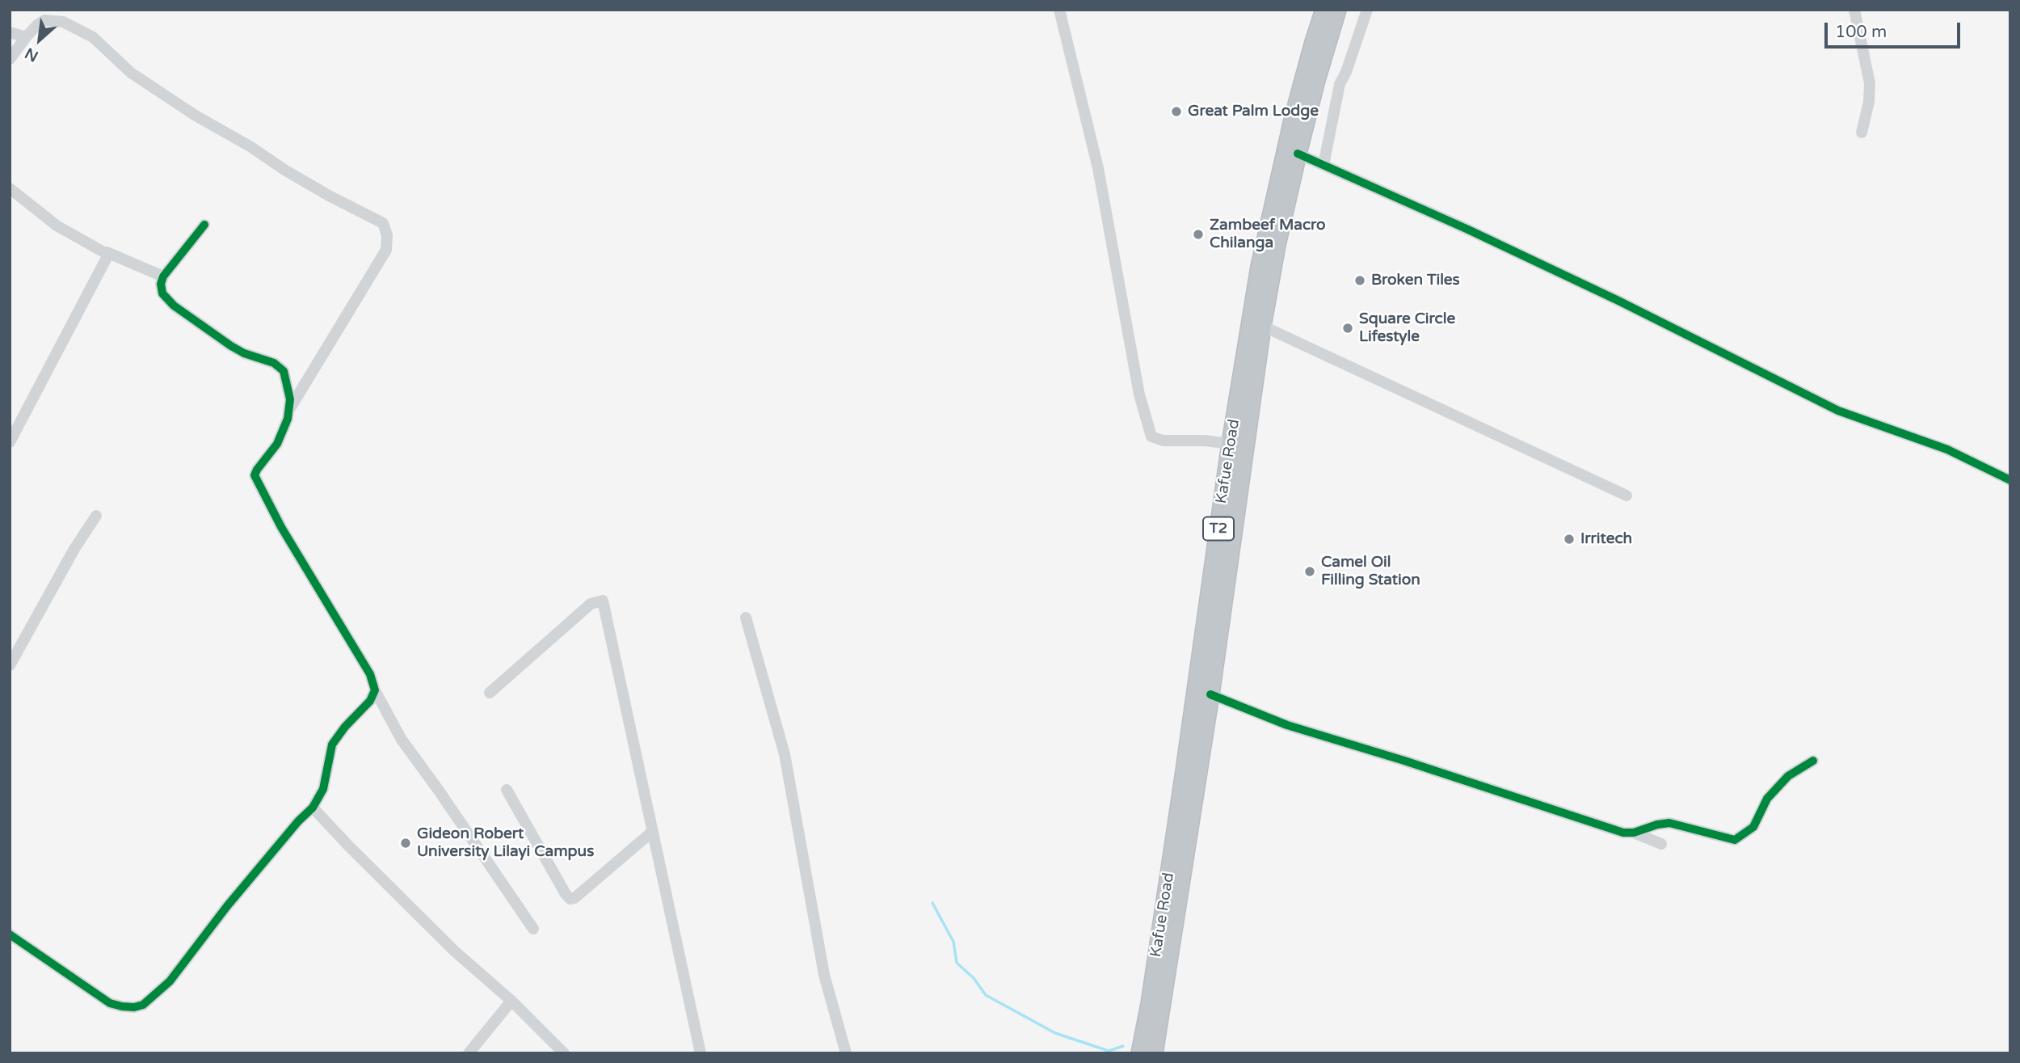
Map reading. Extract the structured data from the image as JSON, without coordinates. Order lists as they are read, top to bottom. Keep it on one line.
{"streets":{"highway":["Kafue Road","T2"]},"places":["Great Palm Lodge","Zambeef Macro Chilanga","Broken Tiles","Square Circle Lifestyle","Irritech","Camel Oil Filling Station","Gideon Robert University Lilayi Campus"],"scale_bar":"100 m","north":"bottom left"}
